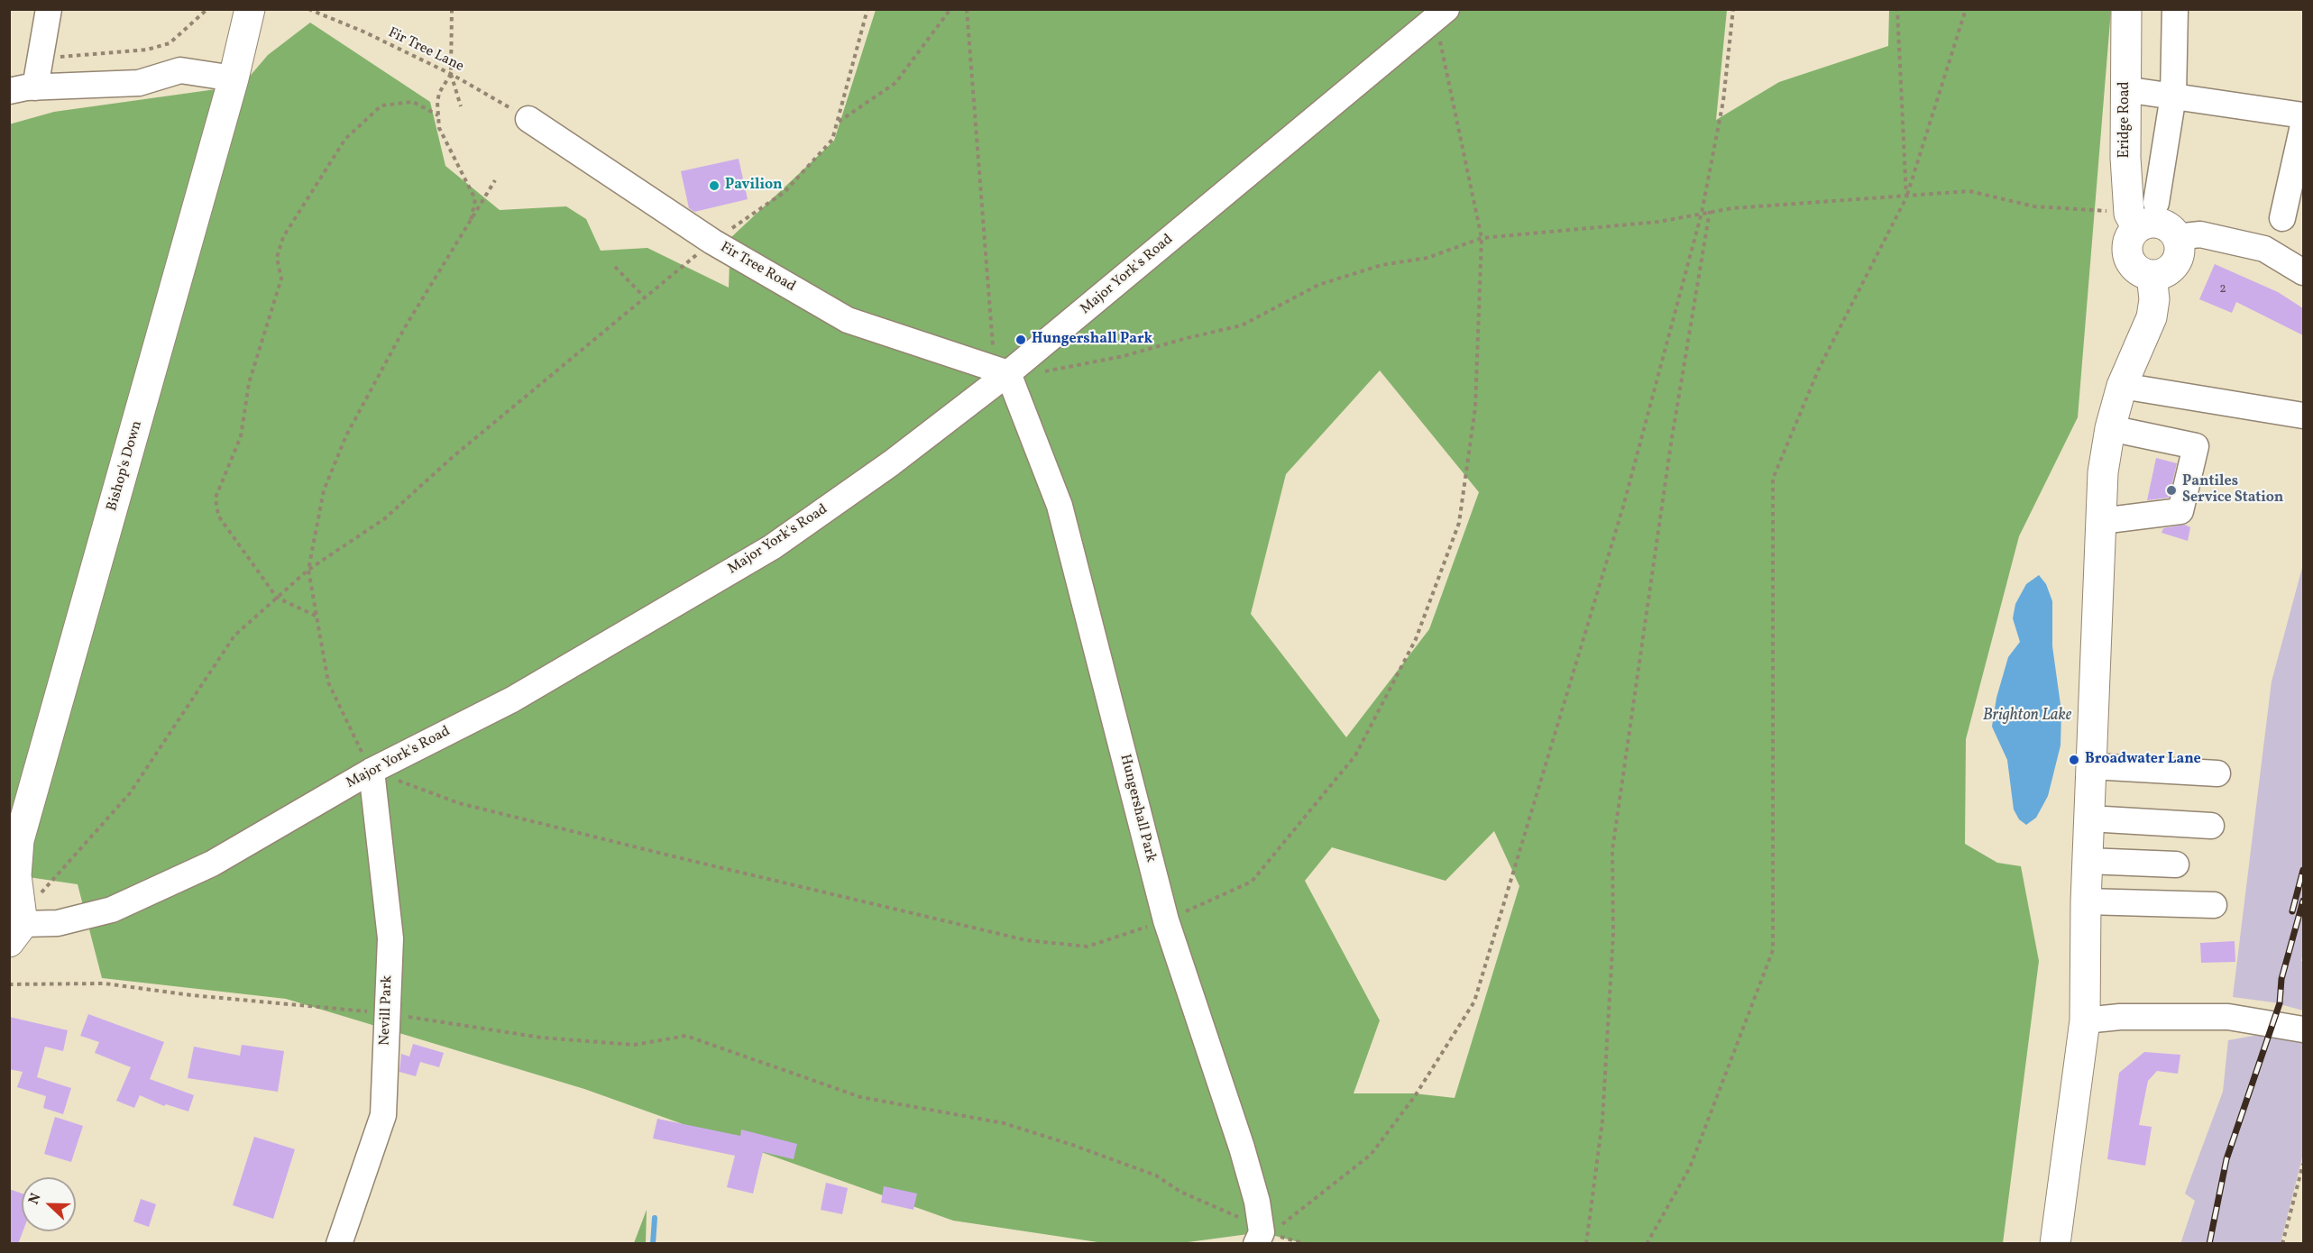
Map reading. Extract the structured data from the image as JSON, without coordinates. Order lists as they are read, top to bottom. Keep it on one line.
{"streets":{"main road":["Eridge Road","Bishop's Down"],"street":["Fir Tree Road","Major York's Road","Hungershall Park","Nevill Park"],"path":["Fir Tree Lane"]},"crossings":[["Fir Tree Lane","Fir Tree Road"],["Fir Tree Road","Major York's Road"],["Fir Tree Road","Hungershall Park"],["Major York's Road","Bishop's Down"],["Major York's Road","Hungershall Park"],["Major York's Road","Nevill Park"]],"water":["Brighton Lake"],"places":["Pavilion","Hungershall Park","Pantiles Service Station","Broadwater Lane"],"house_numbers":["2"],"north":"left"}
